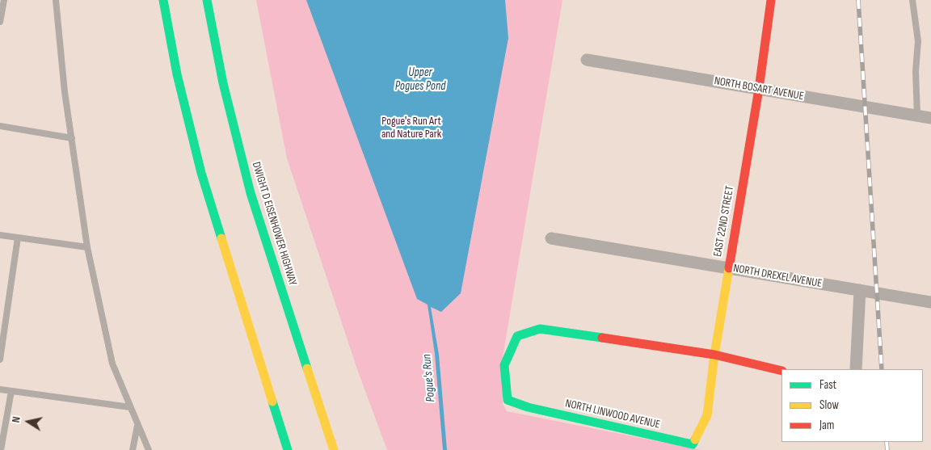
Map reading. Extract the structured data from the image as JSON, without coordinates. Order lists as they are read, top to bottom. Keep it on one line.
{"streets":{"main road":["EAST 22ND STREET","DWIGHT D EISENHOWER HIGHWAY","NORTH LINWOOD AVENUE"],"street":["NORTH BOSART AVENUE","NORTH DREXEL AVENUE"]},"crossings":[["NORTH BOSART AVENUE","EAST 22ND STREET"],["EAST 22ND STREET","NORTH DREXEL AVENUE"],["EAST 22ND STREET","NORTH LINWOOD AVENUE"]],"water":["Upper Pogues Pond","Pogue's Run"],"parks":["Pogue's Run Art and Nature Park"],"legend":["Fast","Slow","Jam"],"north":"left"}
